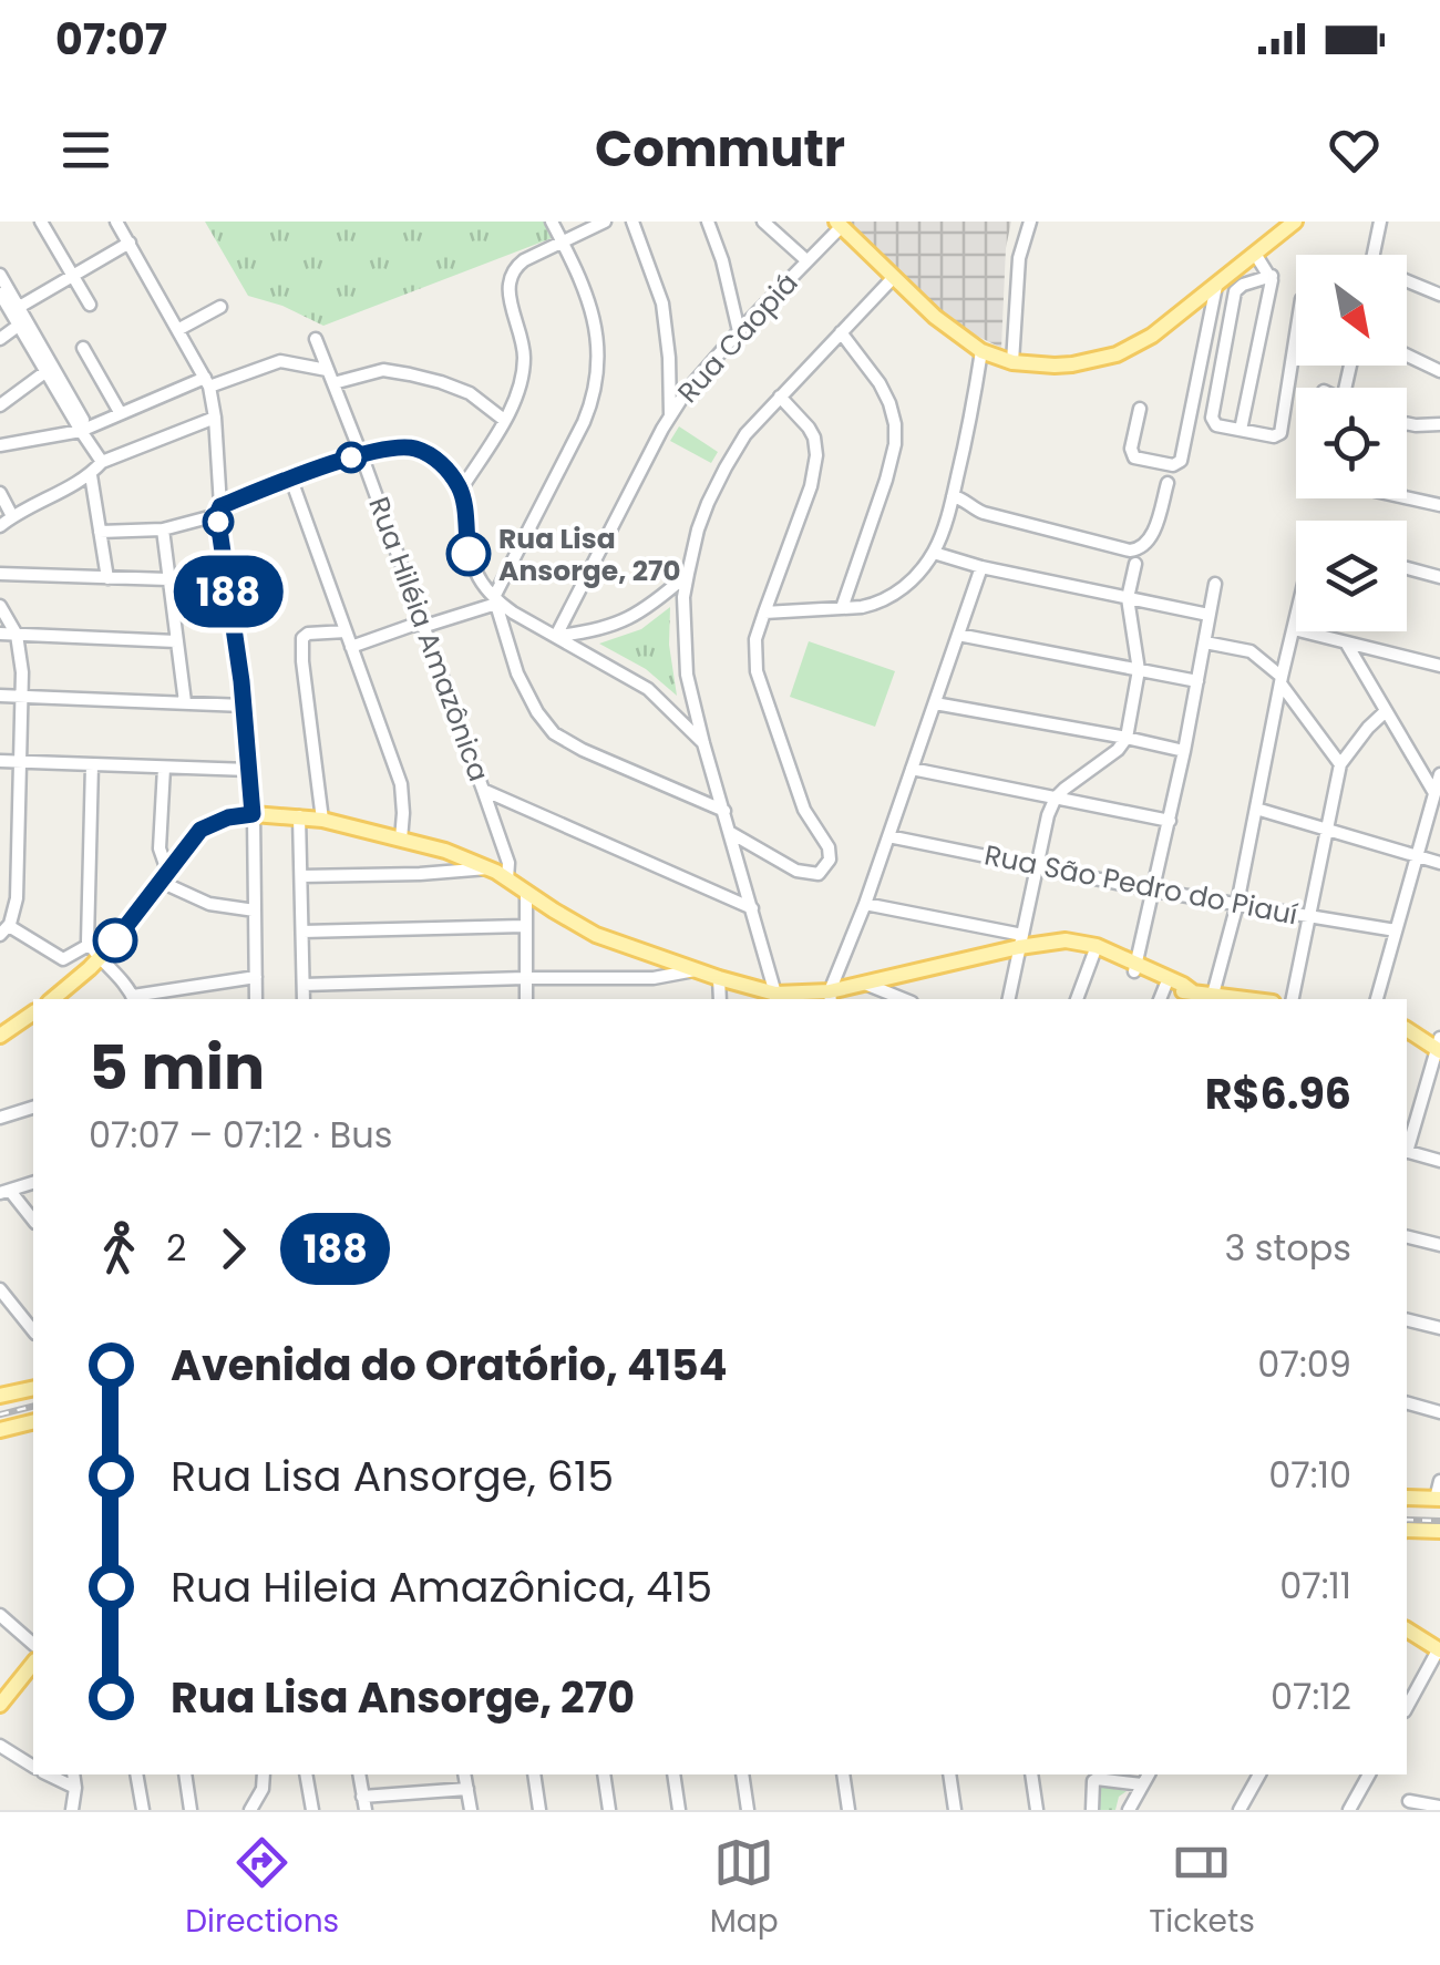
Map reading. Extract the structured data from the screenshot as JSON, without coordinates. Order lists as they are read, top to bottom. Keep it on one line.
{"streets":{"street":["Rua Caopiá","Rua Hiléia Amazônica","Rua São Pedro do Piauí"]},"places":["Rua Lisa Ansorge, 270"],"lines":["bus line 188"],"north":"bottom right","page":{"status":"07:07","header":"Commutr","on_map":"188","heading":["5 min","07:07 – 07:12 · Bus","R$6.96"],"legs":["2","188","3 stops"],"list":[{"name":"Avenida do Oratório, 4154","value":"07:09"},{"name":"Rua Lisa Ansorge, 615","value":"07:10"},{"name":"Rua Hileia Amazônica, 415","value":"07:11"},{"name":"Rua Lisa Ansorge, 270","value":"07:12"}],"tabs":["Directions","Map","Tickets"]}}
